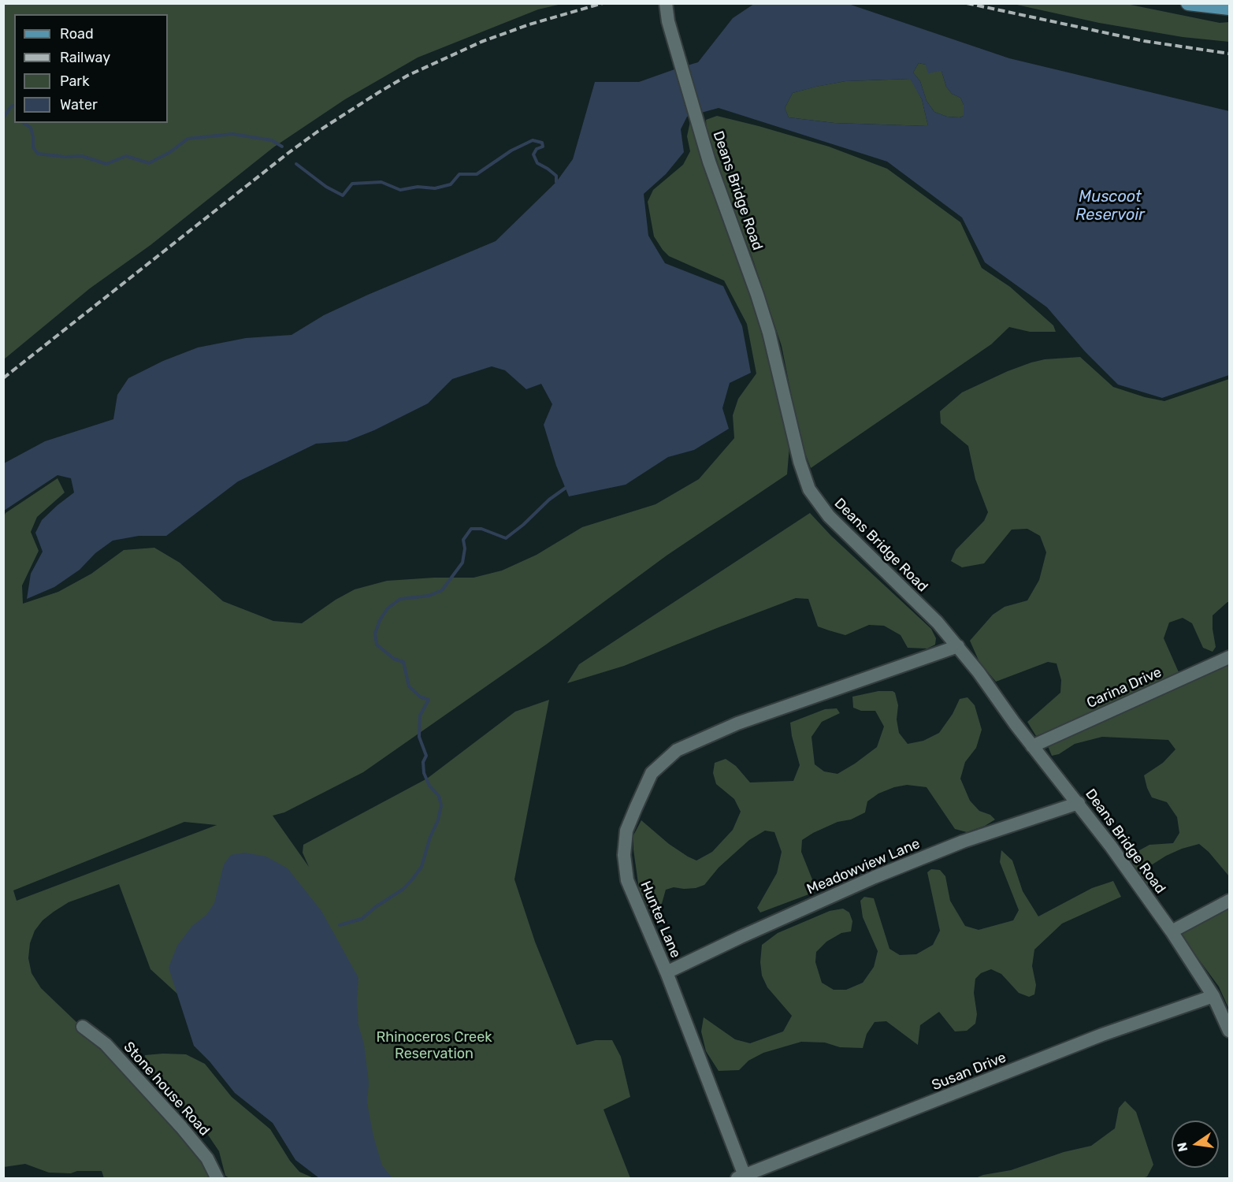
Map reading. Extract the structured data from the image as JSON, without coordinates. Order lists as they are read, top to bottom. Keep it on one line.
{"streets":{"street":["Deans Bridge Road","Carina Drive","Meadowview Lane","Hunter Lane","Susan Drive","Stone house Road"]},"crossings":[["Deans Bridge Road","Carina Drive"],["Deans Bridge Road","Meadowview Lane"],["Deans Bridge Road","Hunter Lane"],["Deans Bridge Road","Susan Drive"],["Meadowview Lane","Hunter Lane"],["Hunter Lane","Susan Drive"]],"water":["Muscoot Reservoir"],"parks":["Rhinoceros Creek Reservation"],"legend":["Road","Railway","Park","Water"],"north":"left"}
